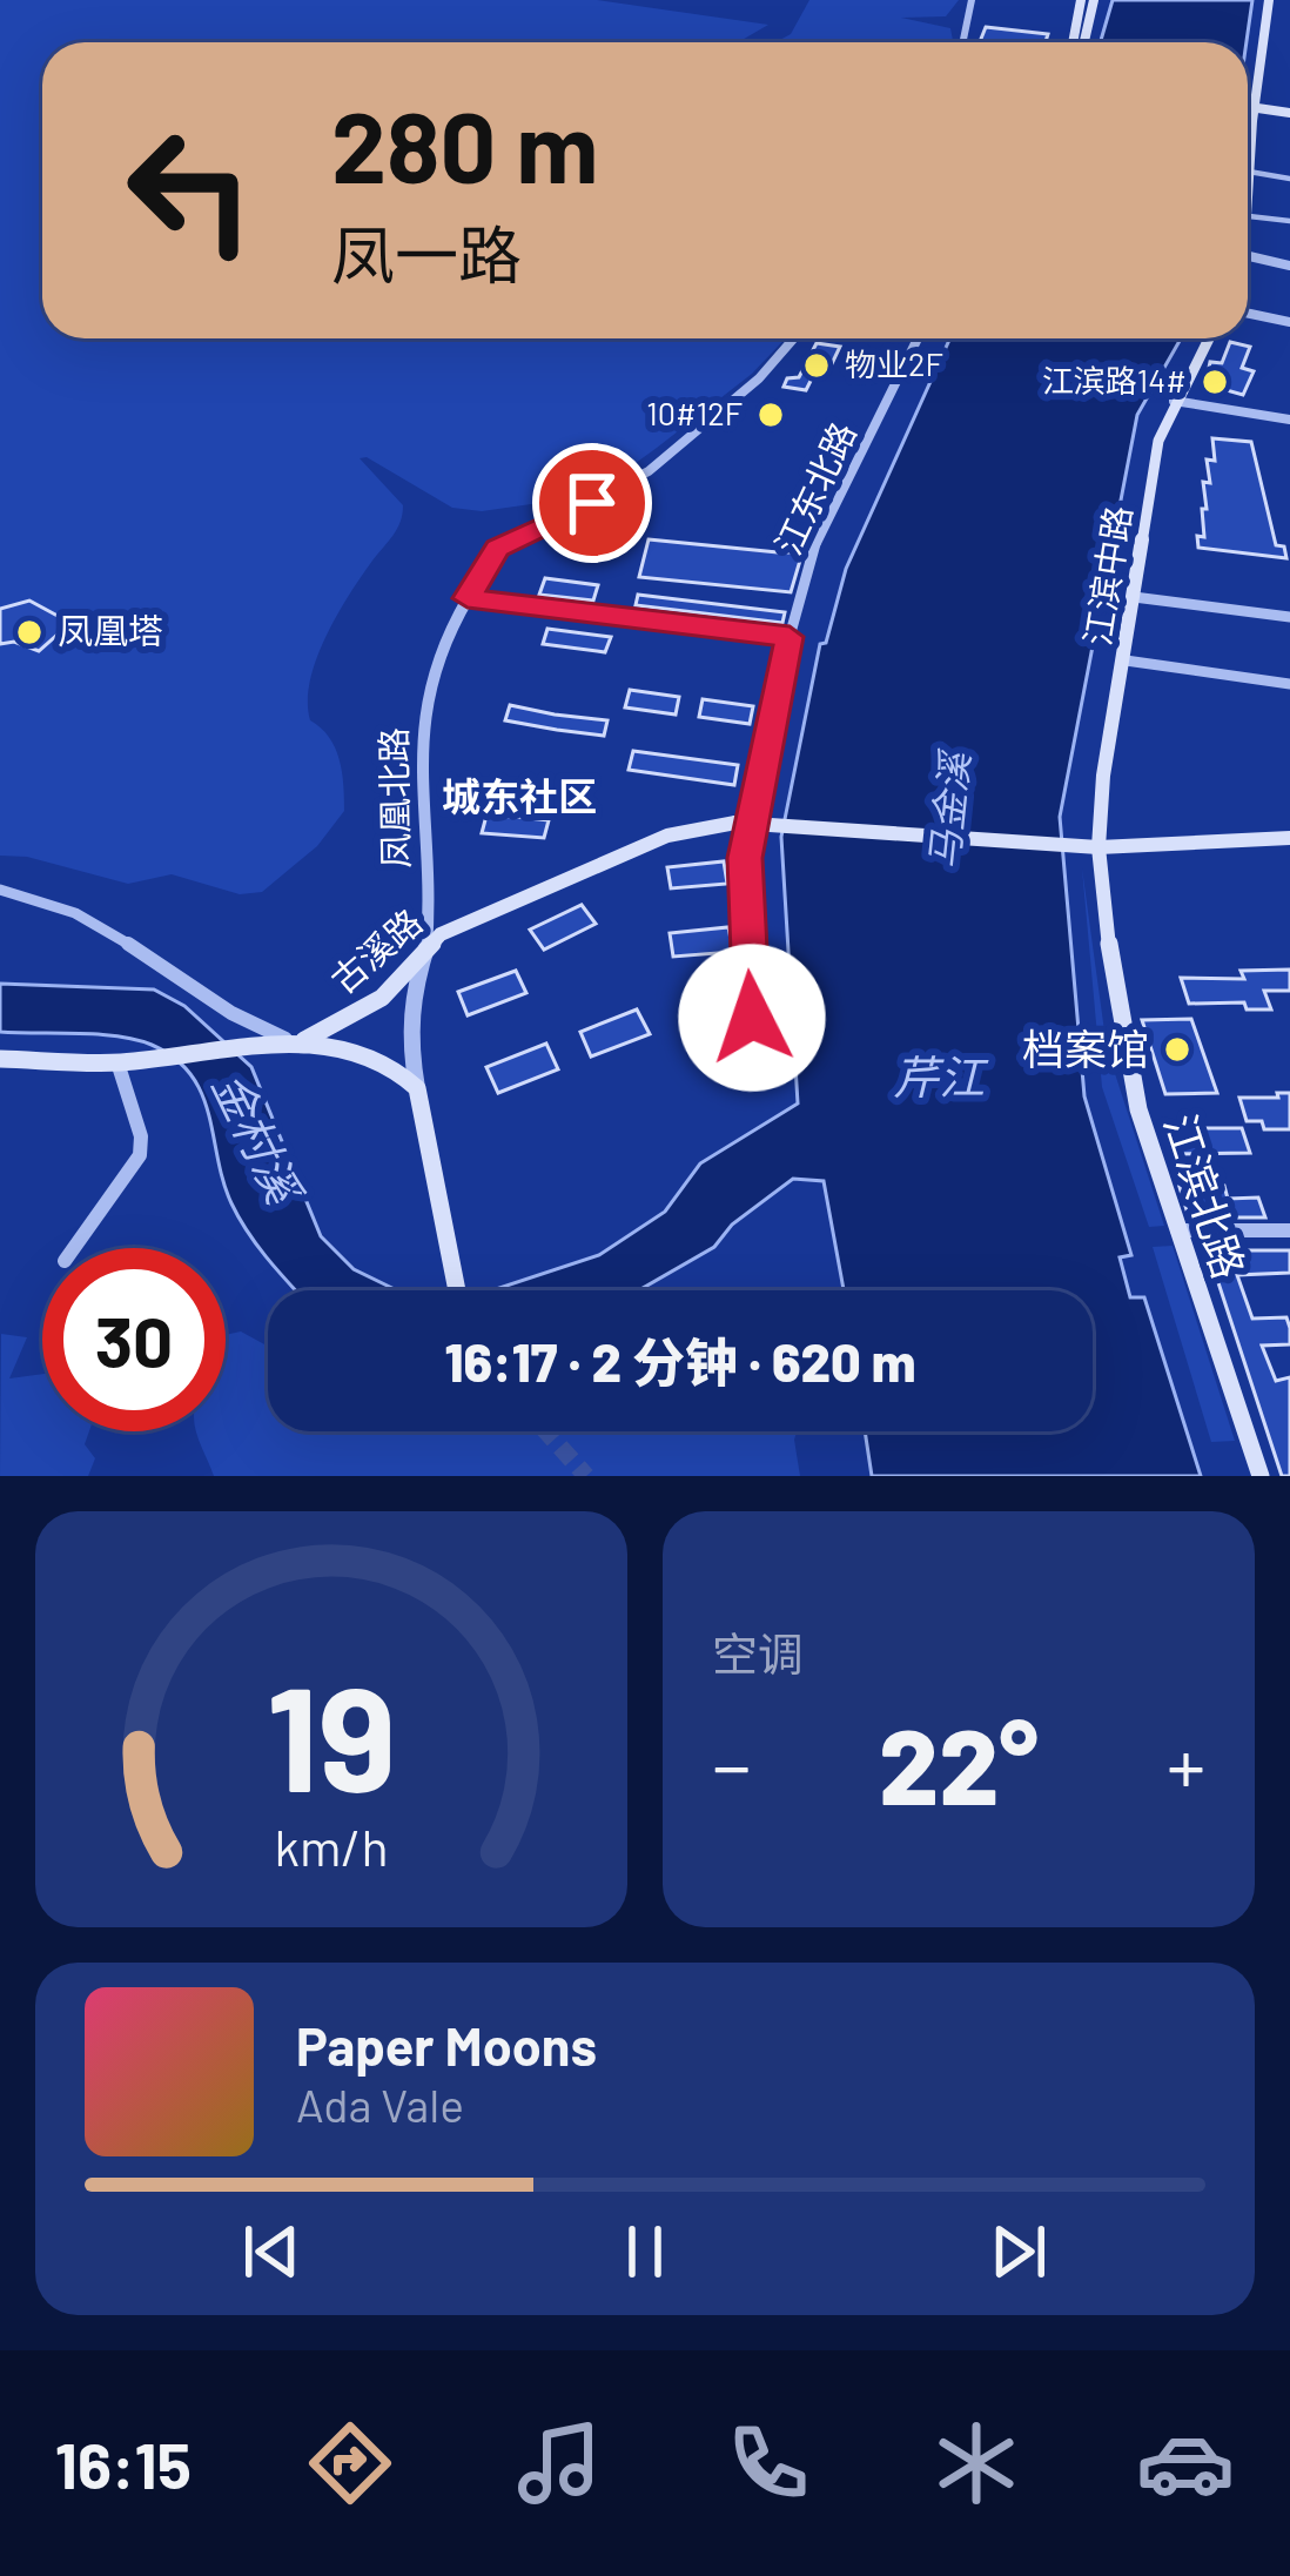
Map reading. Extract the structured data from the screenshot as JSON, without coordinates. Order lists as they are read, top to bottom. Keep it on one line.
{"streets":{"main road":["江滨中路","古溪路","江滨北路"],"street":["江东北路","凤凰北路"]},"crossings":[["江滨中路","古溪路"],["江滨中路","江滨北路"],["凤凰北路","古溪路"],["古溪路","江滨北路"]],"districts":["城东社区"],"water":["马金溪","芹江","金村溪"],"places":["物业2F","江滨路14#","10#12F","凤凰塔","档案馆"],"page":{"turn":["280 m","凤一路"],"limit":"30","trip":"16:17 · 2 分钟 · 620 m","tile":"空调","heat":["−","22°","+"],"song":["Paper Moons","Ada Vale"],"tabs":"16:15","gauge":["19","km/h"]}}
